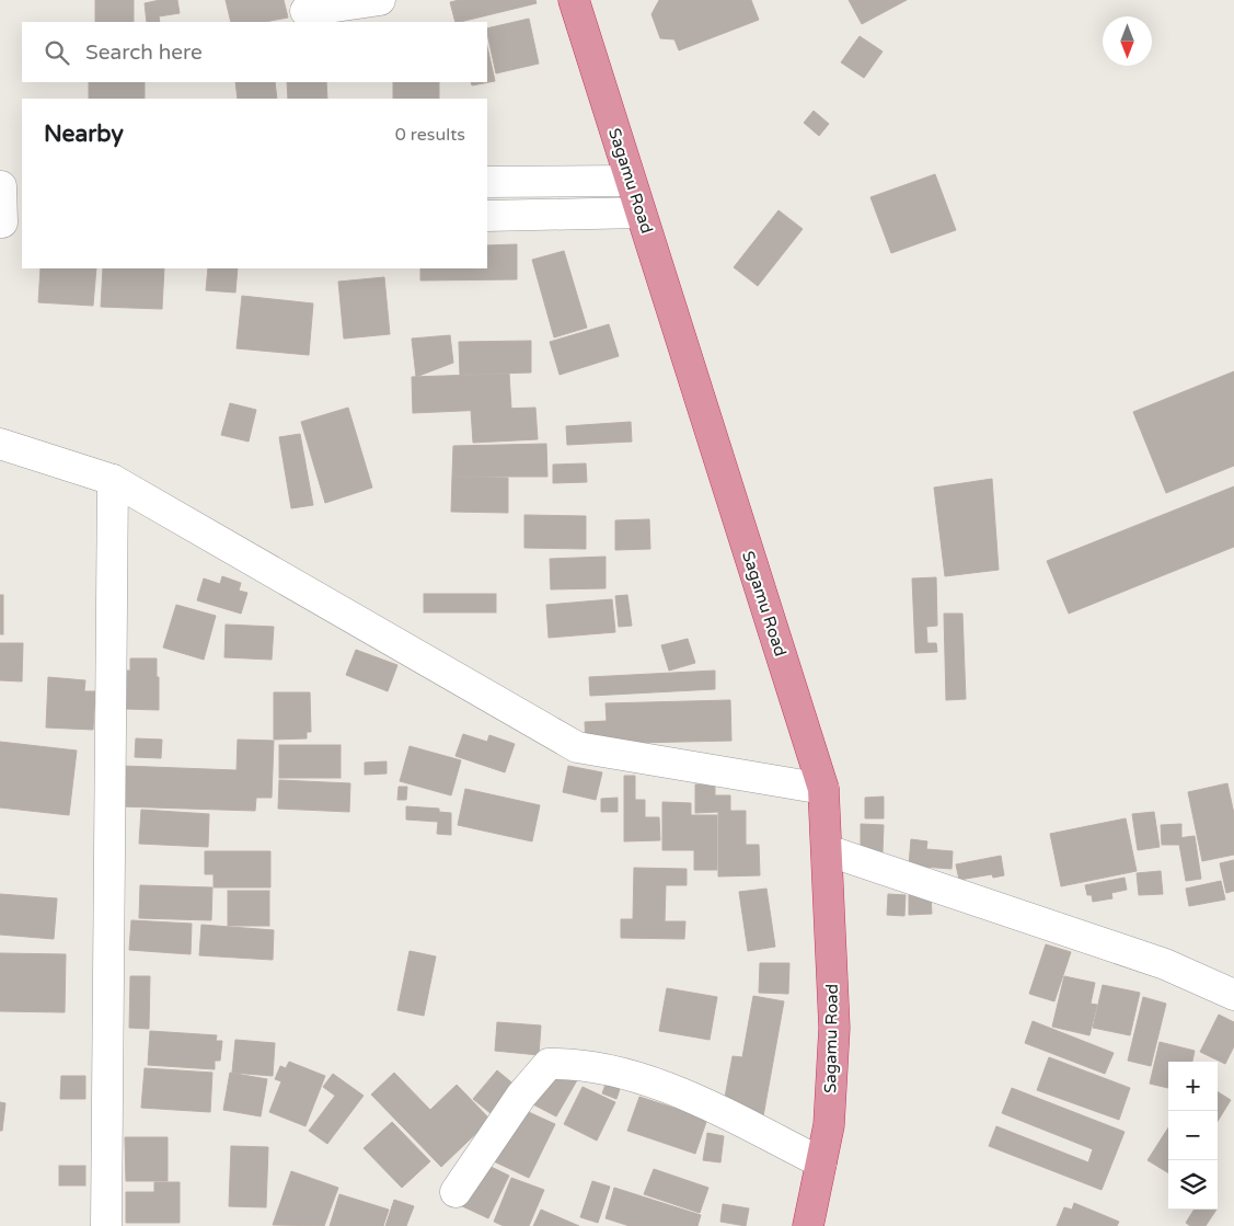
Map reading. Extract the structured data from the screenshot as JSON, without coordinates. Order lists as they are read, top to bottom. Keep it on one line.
{"streets":{"highway":["Sagamu Road"]},"north":"bottom","page":{"search":"Search here","heading":["Nearby","0 results"],"map_buttons":["+","−"]}}
